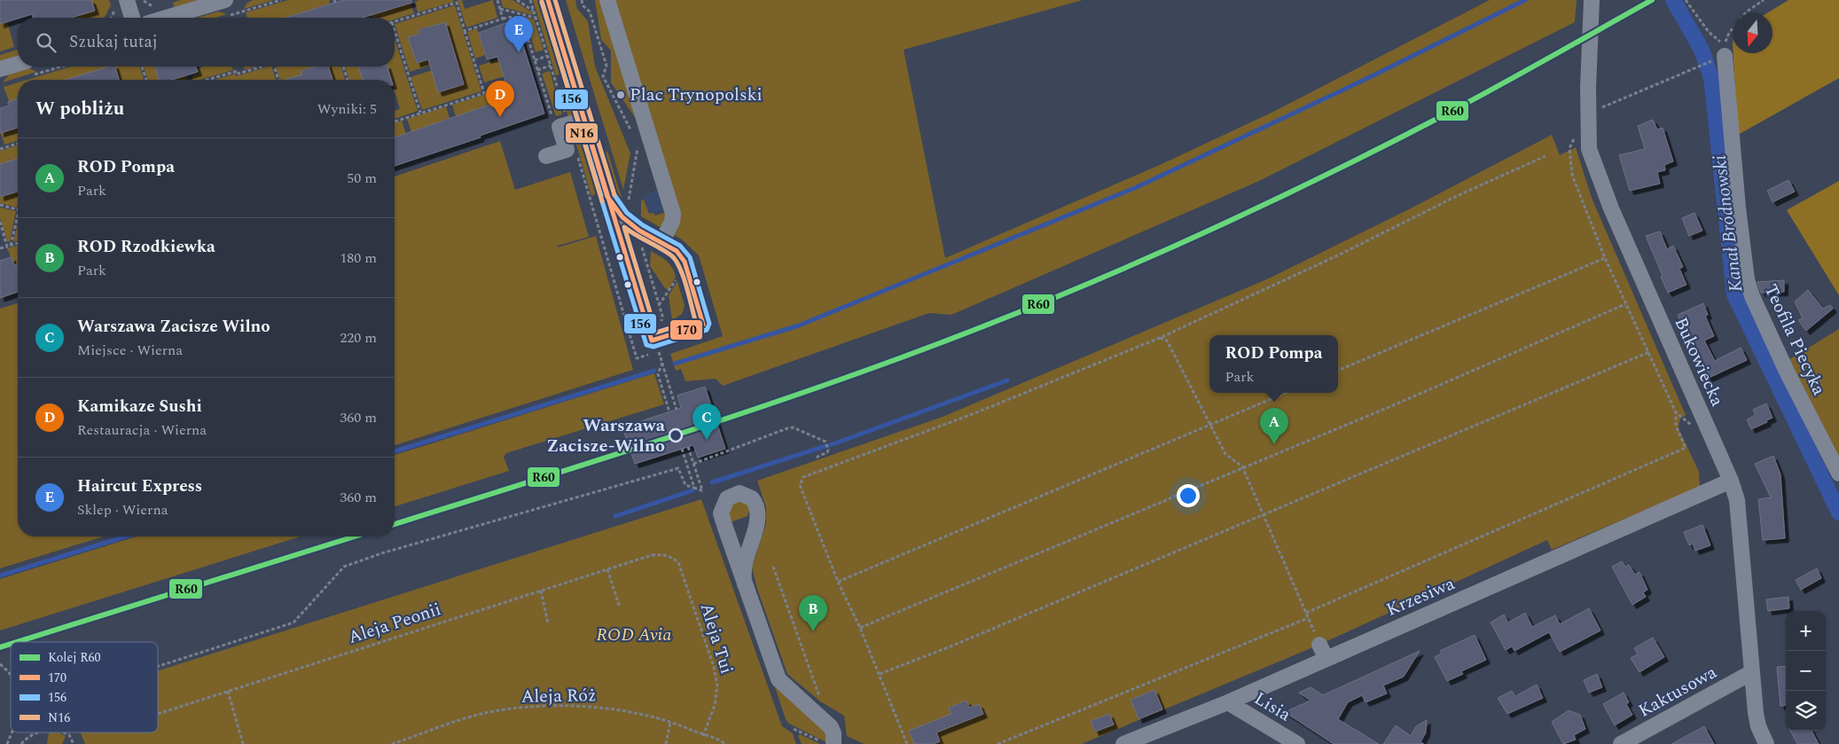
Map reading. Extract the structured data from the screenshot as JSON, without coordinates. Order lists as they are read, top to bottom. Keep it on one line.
{"streets":{"street":["Teofila Piecyka","Bukowiecka","Krzesiwa","Kaktusowa","Lisia"],"path":["Aleja Peonii","Aleja Tui","Aleja Róż"]},"crossings":[["Bukowiecka","Krzesiwa"],["Bukowiecka","Kaktusowa"],["Krzesiwa","Lisia"],["Aleja Peonii","Aleja Tui"],["Aleja Tui","Aleja Róż"]],"water":["Kanał Bródnowski"],"parks":["ROD Avia"],"places":["Plac Trynopolski","Warszawa Zacisze-Wilno"],"lines":["rail line R60","transit line 170","transit line N16","transit line 156"],"legend":["Kolej R60","170","156","N16"],"north":"bottom","page":{"pins":["E","D","C","A","B"],"search":"Szukaj tutaj","heading":["W pobliżu","Wyniki: 5"],"list":[{"mark":"A","name":"ROD Pompa","note":"Park","value":"50 m"},{"mark":"B","name":"ROD Rzodkiewka","note":"Park","value":"180 m"},{"mark":"C","name":"Warszawa Zacisze Wilno","note":"Miejsce · Wierna","value":"220 m"},{"mark":"D","name":"Kamikaze Sushi","note":"Restauracja · Wierna","value":"360 m"},{"mark":"E","name":"Haircut Express","note":"Sklep · Wierna","value":"360 m"}],"popup":["ROD Pompa","Park"],"map_buttons":["+","−"]}}
